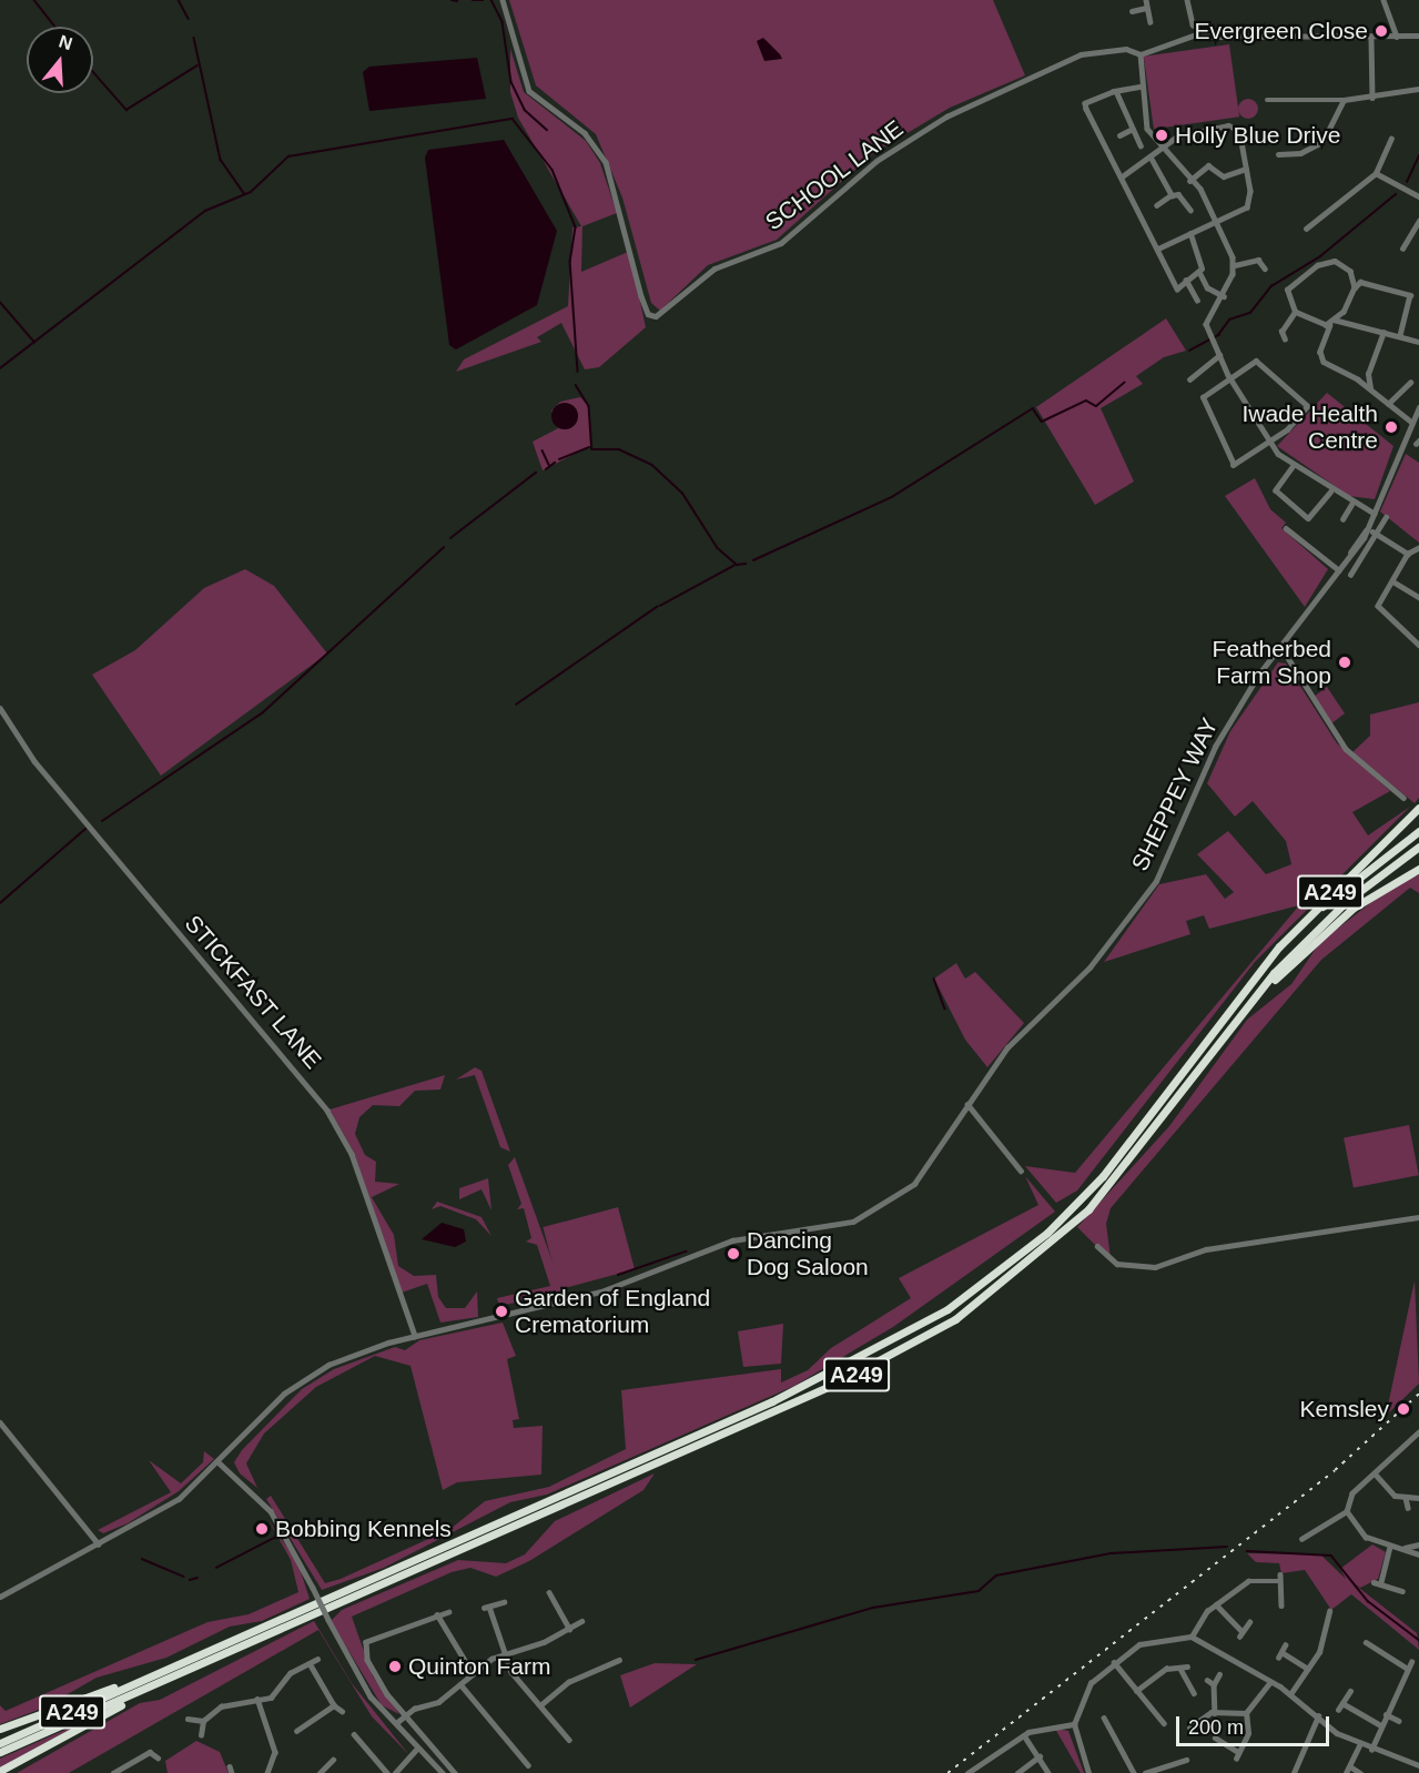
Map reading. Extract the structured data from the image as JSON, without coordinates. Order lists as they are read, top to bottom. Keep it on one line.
{"streets":{"highway":["A249"],"street":["SCHOOL LANE","SHEPPEY WAY","STICKFAST LANE"]},"crossings":[["SHEPPEY WAY","STICKFAST LANE"]],"places":["Evergreen Close","Holly Blue Drive","Iwade Health Centre","Featherbed Farm Shop","Dancing Dog Saloon","Garden of England Crematorium","Kemsley","Bobbing Kennels","Quinton Farm"],"scale_bar":"200 m","north":"top"}
